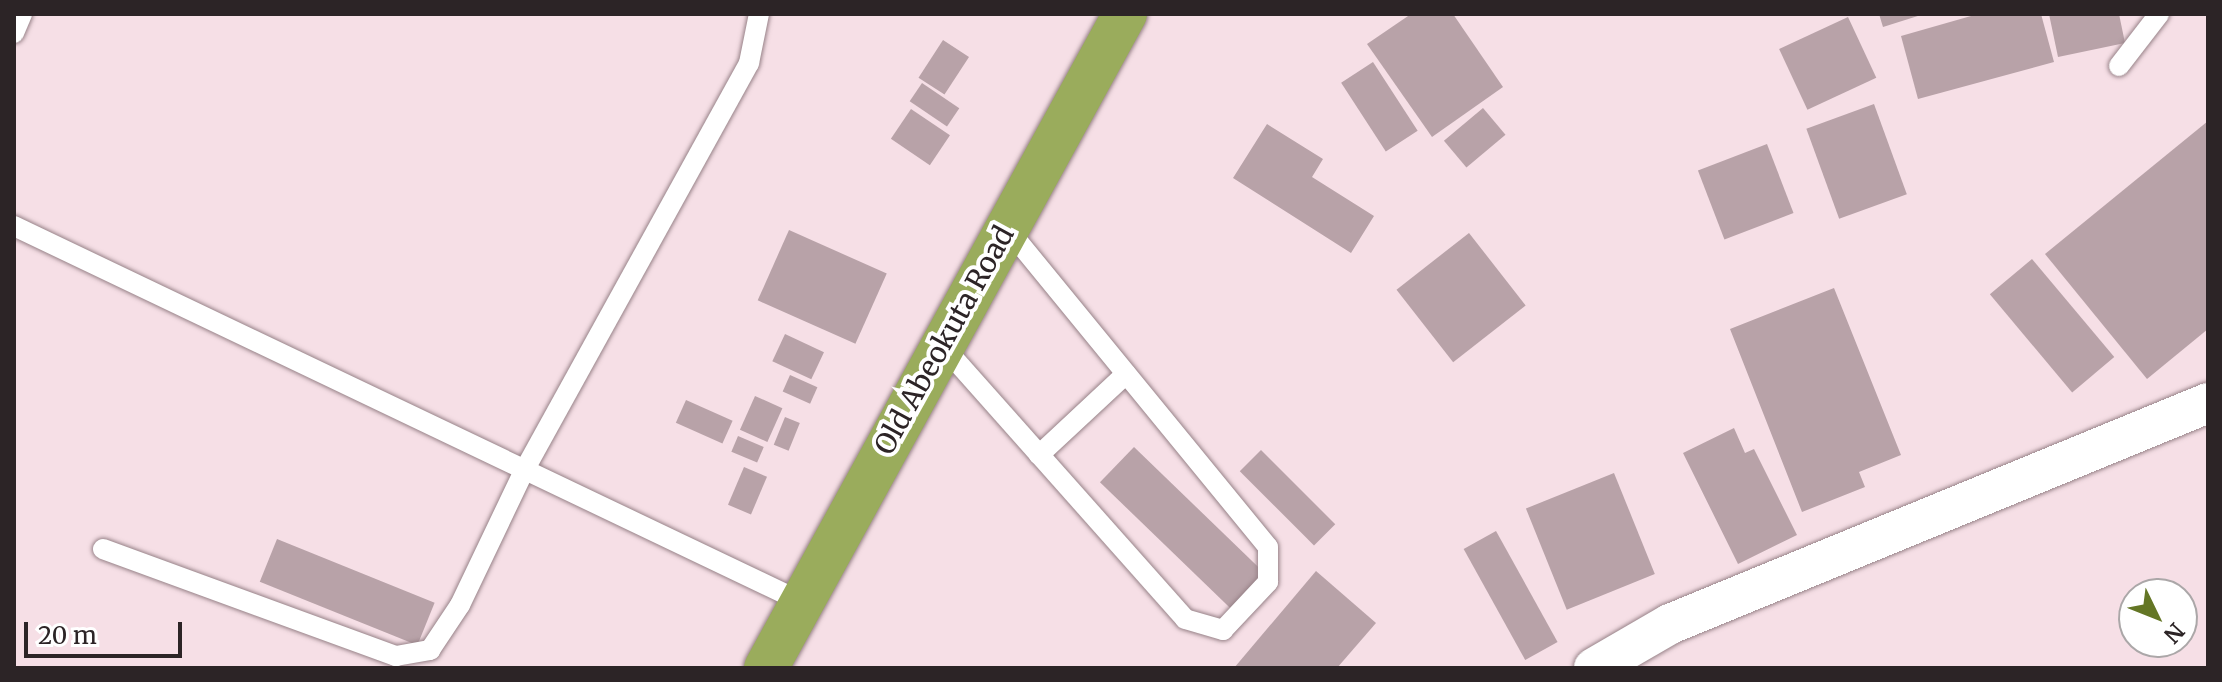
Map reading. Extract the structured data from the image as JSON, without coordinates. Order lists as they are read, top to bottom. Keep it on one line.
{"streets":{"highway":["Old Abeokuta Road"]},"scale_bar":"20 m","north":"bottom right"}
